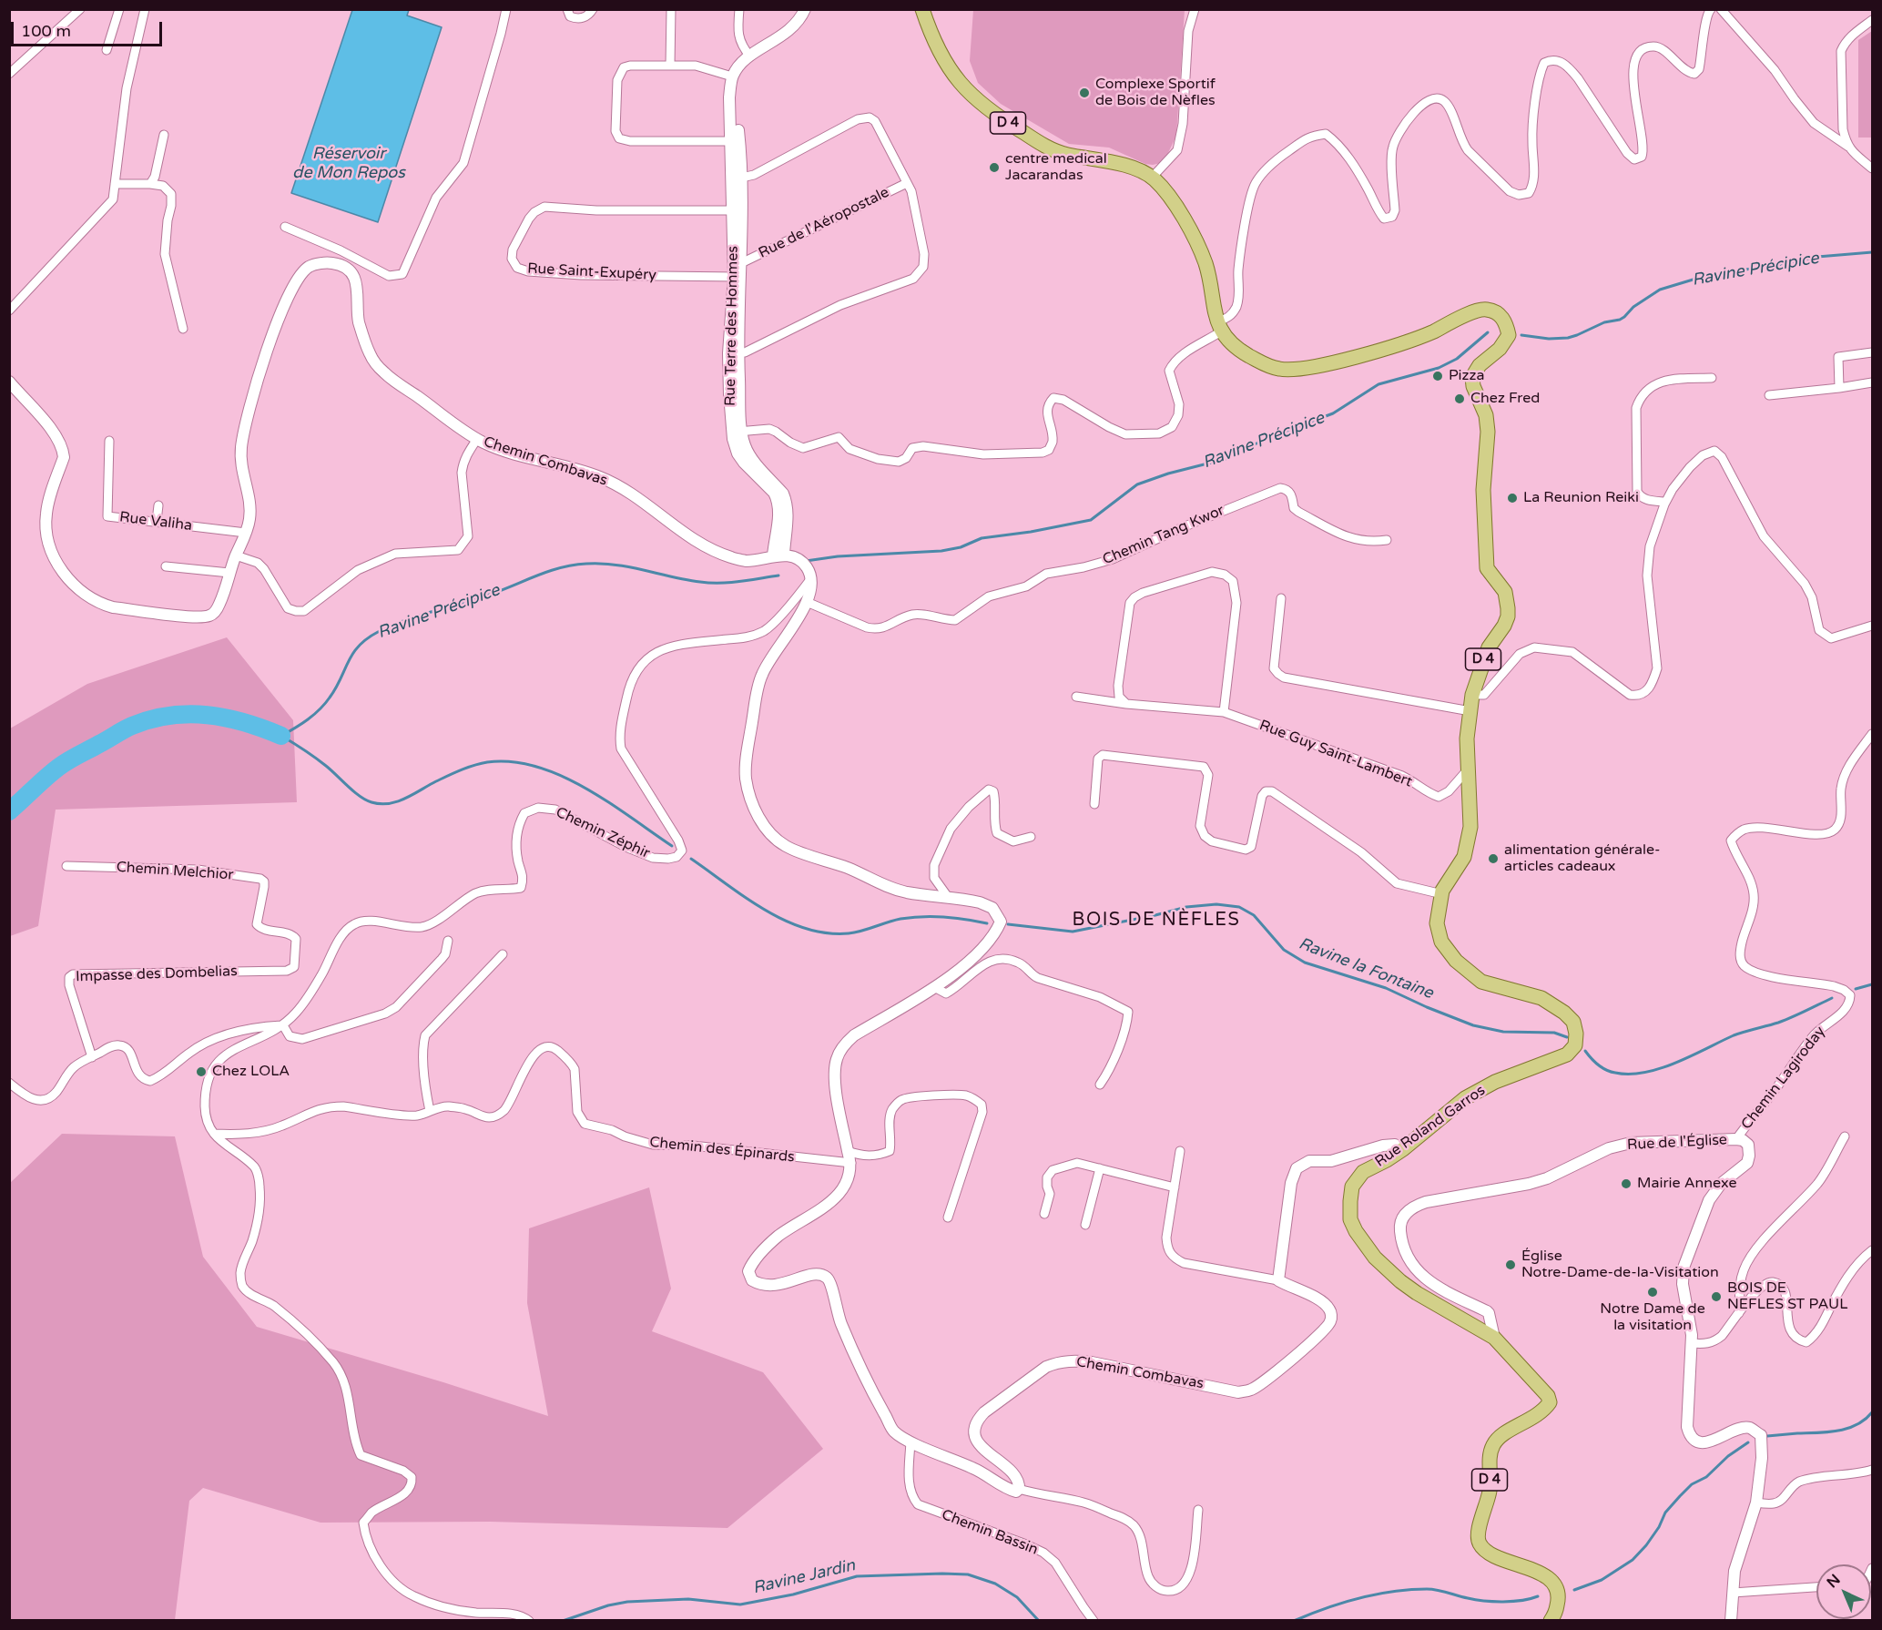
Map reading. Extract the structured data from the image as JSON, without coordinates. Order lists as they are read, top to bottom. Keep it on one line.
{"streets":{"main road":["D 4","Rue Roland Garros"],"street":["Rue de l'Aéropostale","Rue Saint-Exupéry","Rue Terre des Hommes","Chemin Combavas","Rue Valiha","Chemin Tang Kwor","Rue Guy Saint-Lambert","Chemin Zéphir","Chemin Melchior","Impasse des Dombelias","Chemin Lagiroday","Rue de l'Église","Chemin des Épinards","Chemin Bassin"]},"crossings":[["D 4","Rue Roland Garros"],["D 4","Rue de l'Église"],["Rue de l'Aéropostale","Rue Terre des Hommes"],["Rue Saint-Exupéry","Rue Terre des Hommes"],["Rue Terre des Hommes","Chemin Combavas"],["Chemin Combavas","Rue Valiha"],["Rue Guy Saint-Lambert","Rue Roland Garros"],["Chemin Zéphir","Chemin des Épinards"],["Chemin Melchior","Impasse des Dombelias"],["Chemin Lagiroday","Rue de l'Église"],["Rue Roland Garros","Rue de l'Église"]],"districts":["BOIS DE NÈFLES"],"water":["Réservoir de Mon Repos","Ravine Précipice","Ravine la Fontaine","Ravine Jardin"],"places":["Complexe Sportif de Bois de Nèfles","centre medical Jacarandas","Pizza","Chez Fred","La Reunion Reiki","alimentation générale- articles cadeaux","Chez LOLA","Mairie Annexe","Église Notre-Dame-de-la-Visitation","Notre Dame de la visitation","BOIS DE NEFLES ST PAUL"],"scale_bar":"100 m","north":"top left"}
